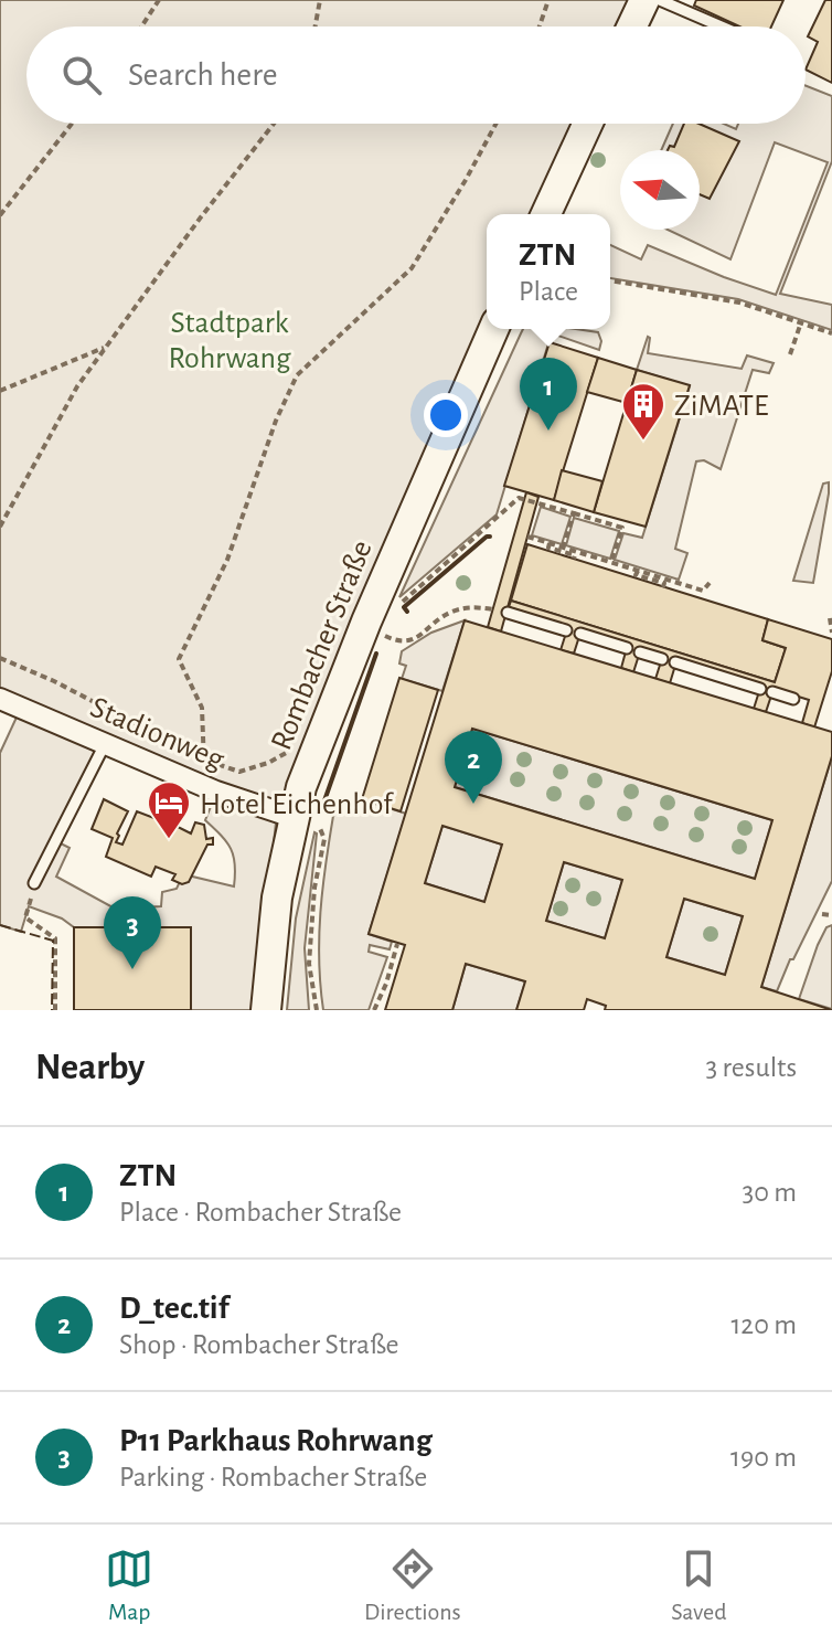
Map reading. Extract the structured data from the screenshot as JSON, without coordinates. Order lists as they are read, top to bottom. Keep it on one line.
{"streets":{"main road":["Rombacher Straße"],"street":["Stadionweg"]},"crossings":[["Rombacher Straße","Stadionweg"]],"parks":["Stadtpark Rohrwang"],"places":{"building":["ZiMATE"],"hotel":["Hotel Eichenhof"]},"north":"left","page":{"search":"Search here","popup":["ZTN","Place"],"pins":["1","2","3"],"heading":["Nearby","3 results"],"list":[{"mark":"1","name":"ZTN","note":"Place · Rombacher Straße","value":"30 m"},{"mark":"2","name":"D_tec.tif","note":"Shop · Rombacher Straße","value":"120 m"},{"mark":"3","name":"P11 Parkhaus Rohrwang","note":"Parking · Rombacher Straße","value":"190 m"}],"nav":["Map","Directions","Saved"]}}
